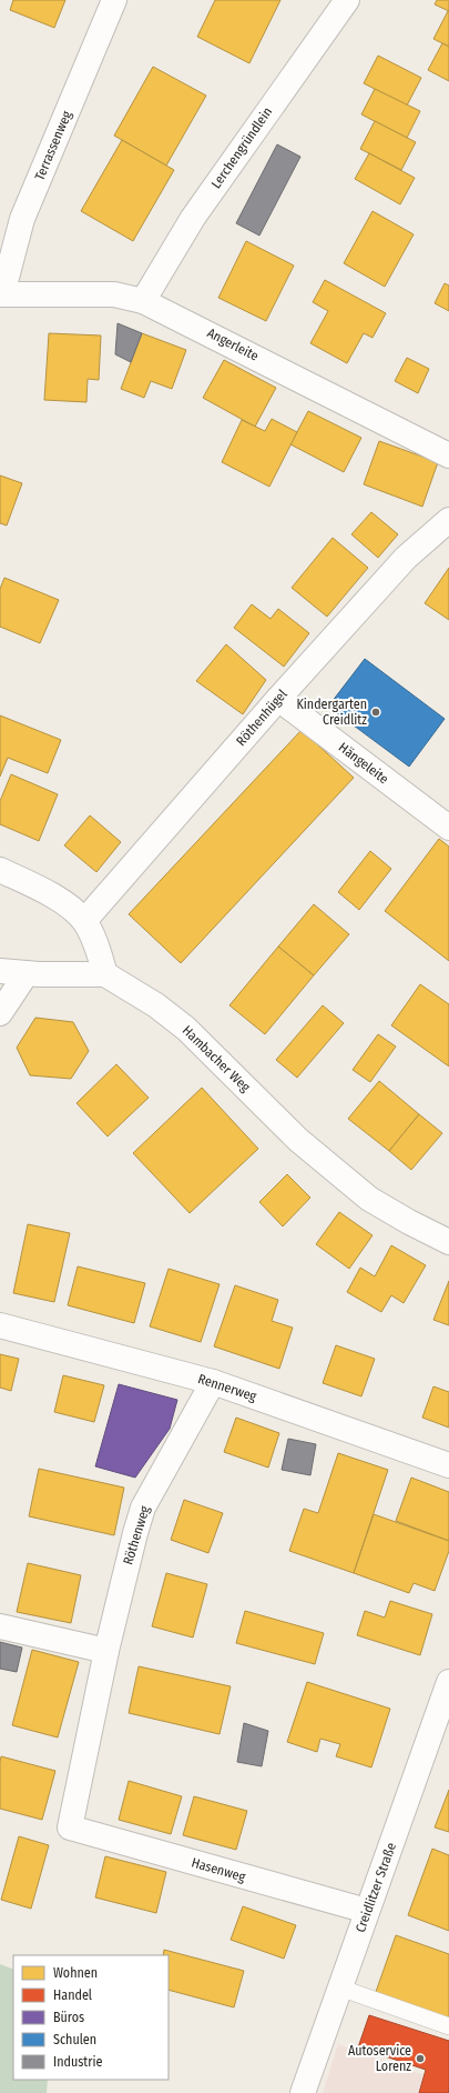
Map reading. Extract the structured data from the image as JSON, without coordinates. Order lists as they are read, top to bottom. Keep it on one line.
{"streets":{"street":["Terrassenweg","Lerchengründlein","Angerleite","Röthenhügel","Hängeleite","Hambacher Weg","Rennerweg","Röthenweg","Hasenweg","Creidlitzer Straße"]},"crossings":[["Terrassenweg","Angerleite"],["Lerchengründlein","Angerleite"],["Röthenhügel","Hängeleite"],["Rennerweg","Röthenweg"],["Röthenweg","Hasenweg"],["Hasenweg","Creidlitzer Straße"]],"places":["Kindergarten Creidlitz","Autoservice Lorenz"],"legend":["Wohnen","Handel","Büros","Schulen","Industrie"]}
